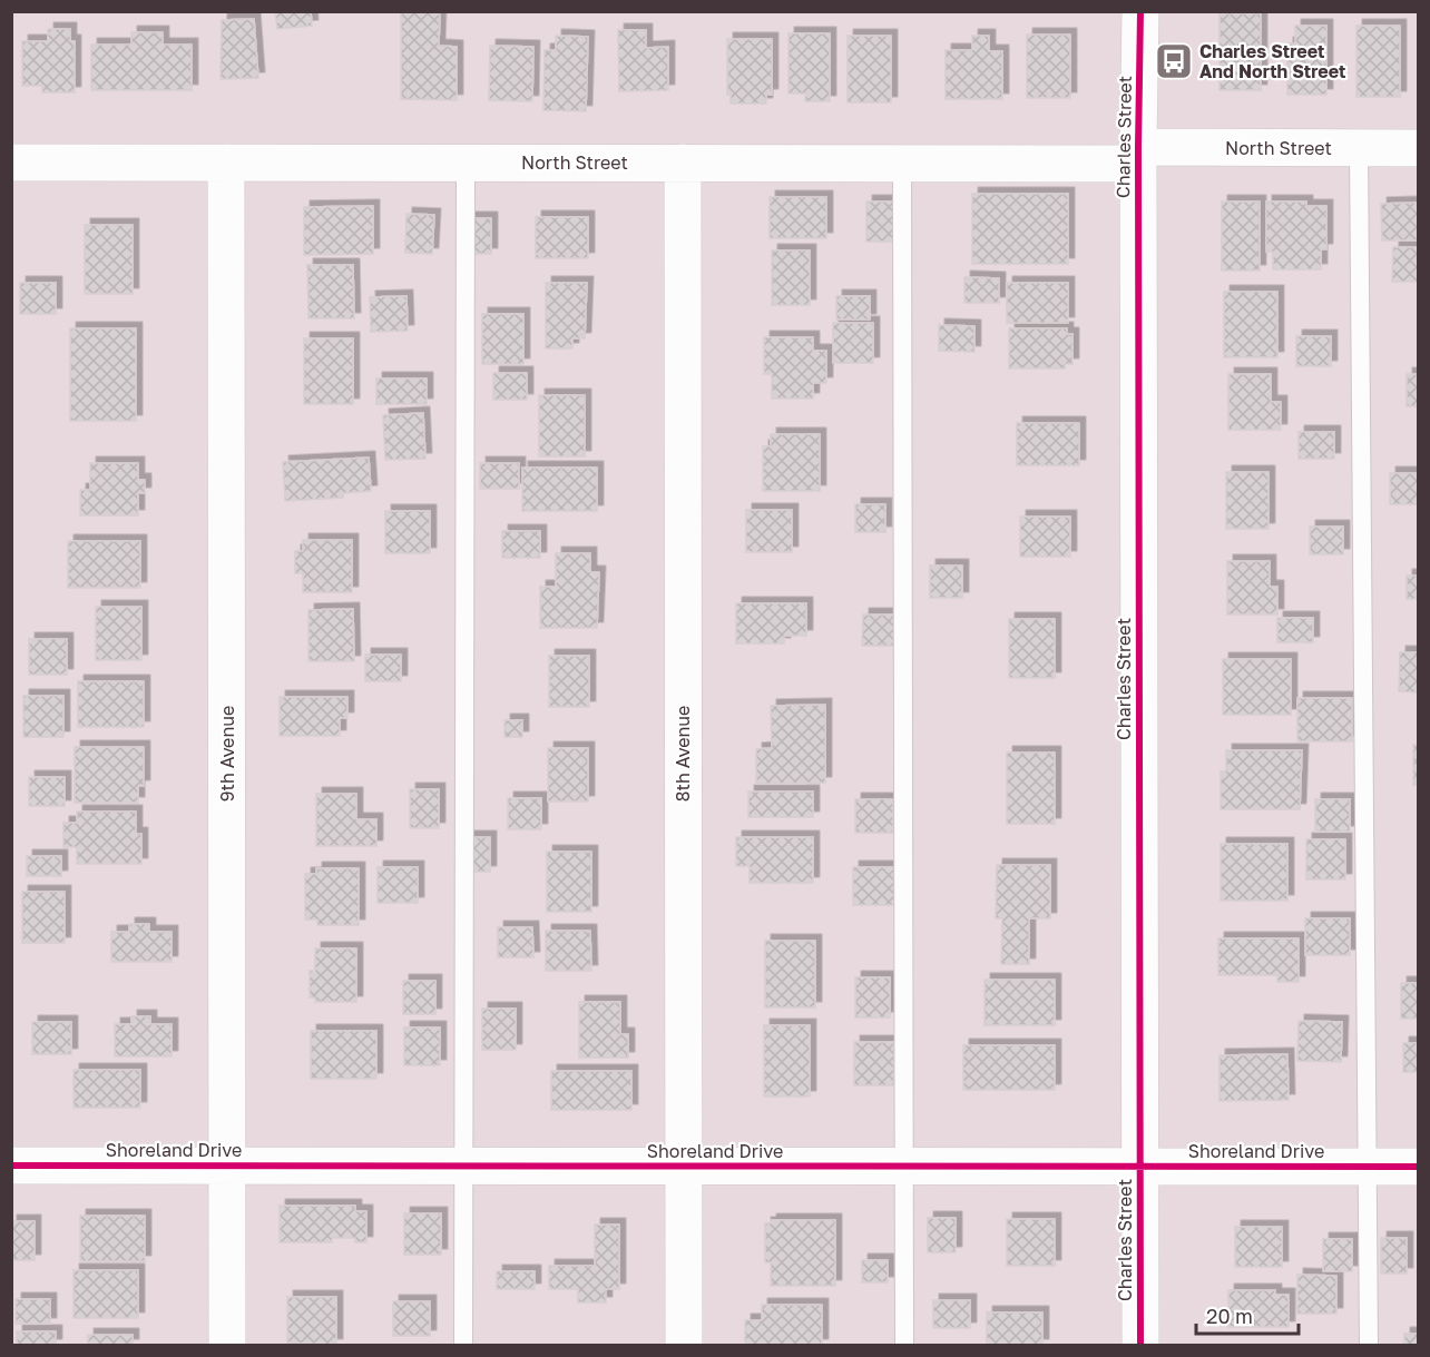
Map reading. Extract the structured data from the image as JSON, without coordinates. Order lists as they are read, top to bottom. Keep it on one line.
{"streets":{"street":["Charles Street","North Street","9th Avenue","8th Avenue","Shoreland Drive"]},"crossings":[["Charles Street","North Street"],["Charles Street","Shoreland Drive"],["North Street","9th Avenue"],["North Street","8th Avenue"],["9th Avenue","Shoreland Drive"],["8th Avenue","Shoreland Drive"]],"places":{"bus stop":["Charles Street And North Street"]},"scale_bar":"20 m"}
